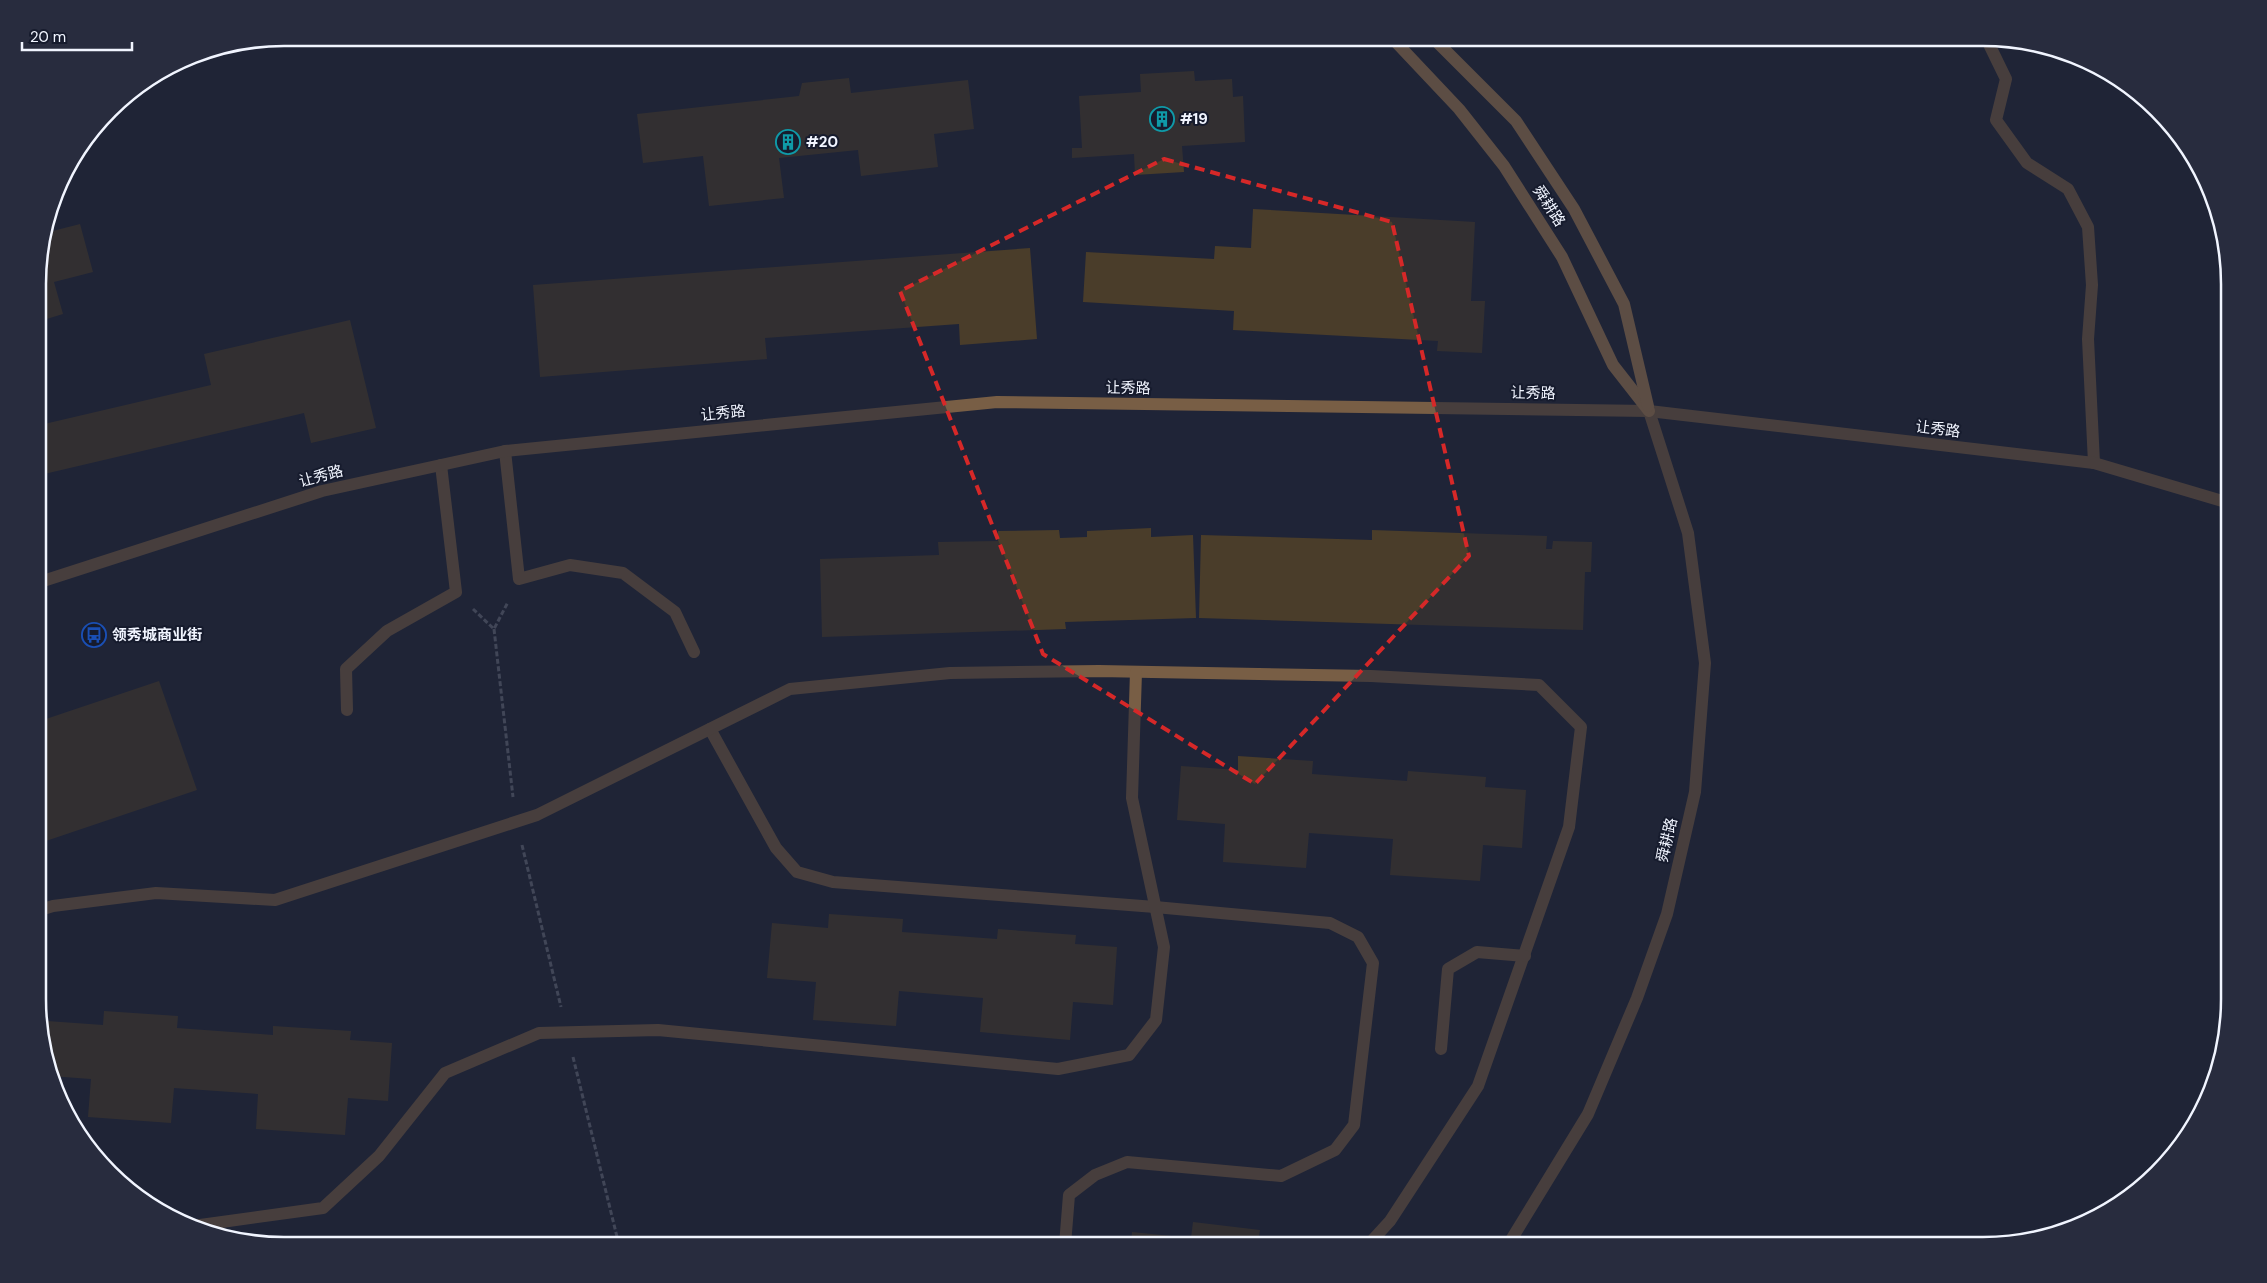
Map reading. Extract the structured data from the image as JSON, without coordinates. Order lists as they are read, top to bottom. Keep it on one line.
{"streets":{"main road":["舜耕路"],"street":["让秀路"]},"crossings":[["舜耕路","让秀路"]],"places":{"building":["#19","#20"],"bus stop":["领秀城商业街"]},"scale_bar":"20 m"}
